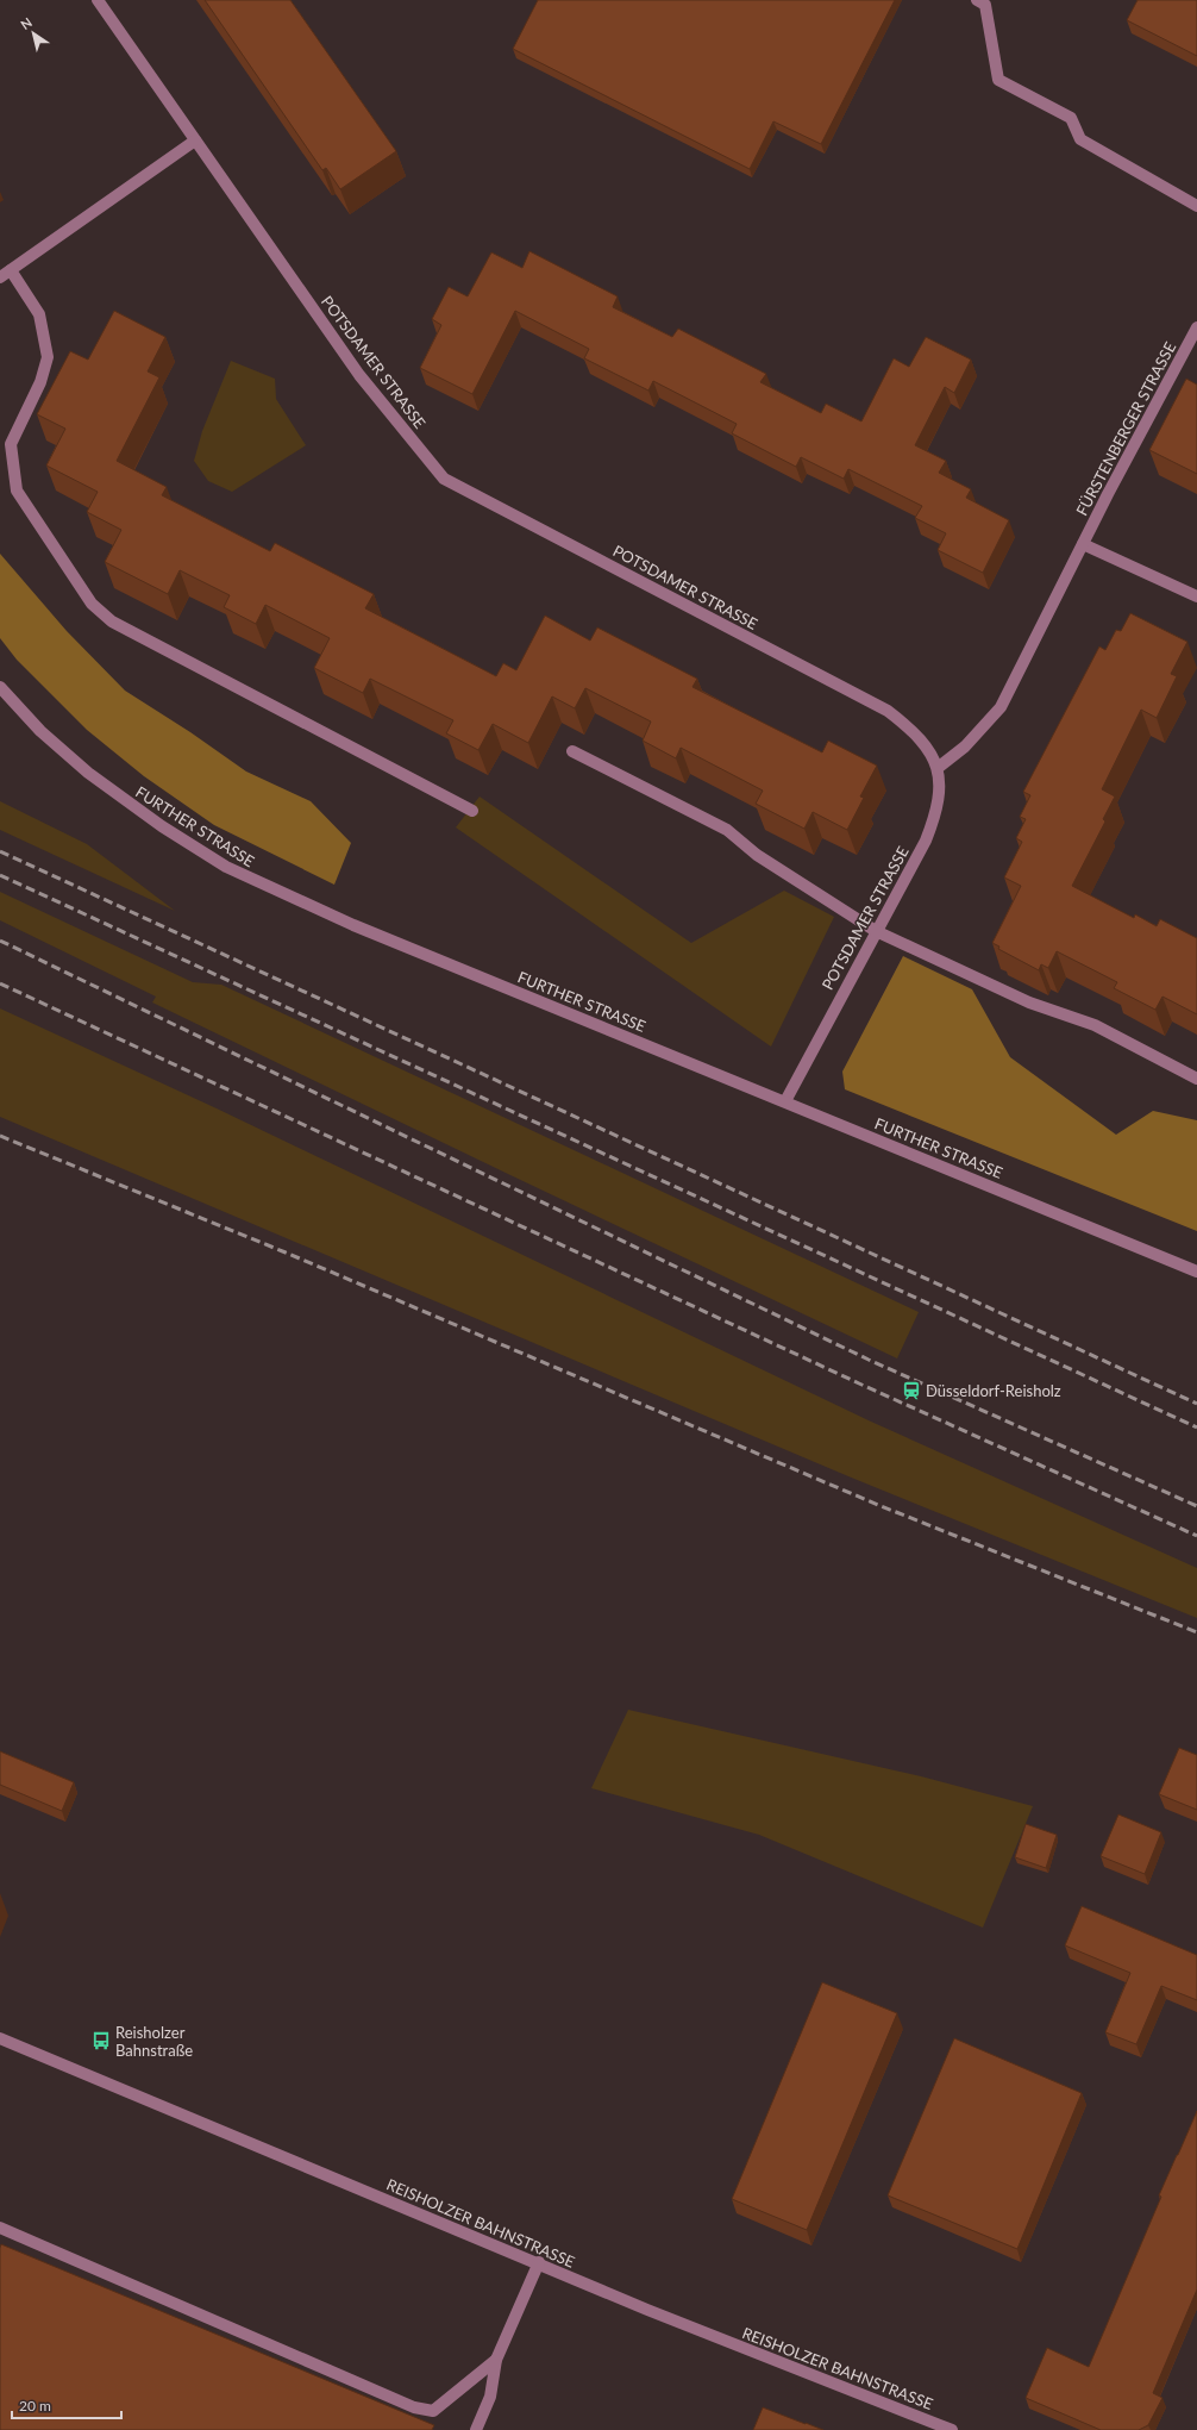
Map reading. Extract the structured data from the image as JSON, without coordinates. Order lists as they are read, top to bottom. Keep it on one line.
{"streets":{"street":["POTSDAMER STRASSE","FÜRSTENBERGER STRASSE","FURTHER STRASSE","REISHOLZER BAHNSTRASSE"]},"crossings":[["POTSDAMER STRASSE","FÜRSTENBERGER STRASSE"],["POTSDAMER STRASSE","FURTHER STRASSE"]],"places":{"station":["Düsseldorf-Reisholz"],"bus stop":["Reisholzer Bahnstraße"]},"scale_bar":"20 m","north":"top left"}
